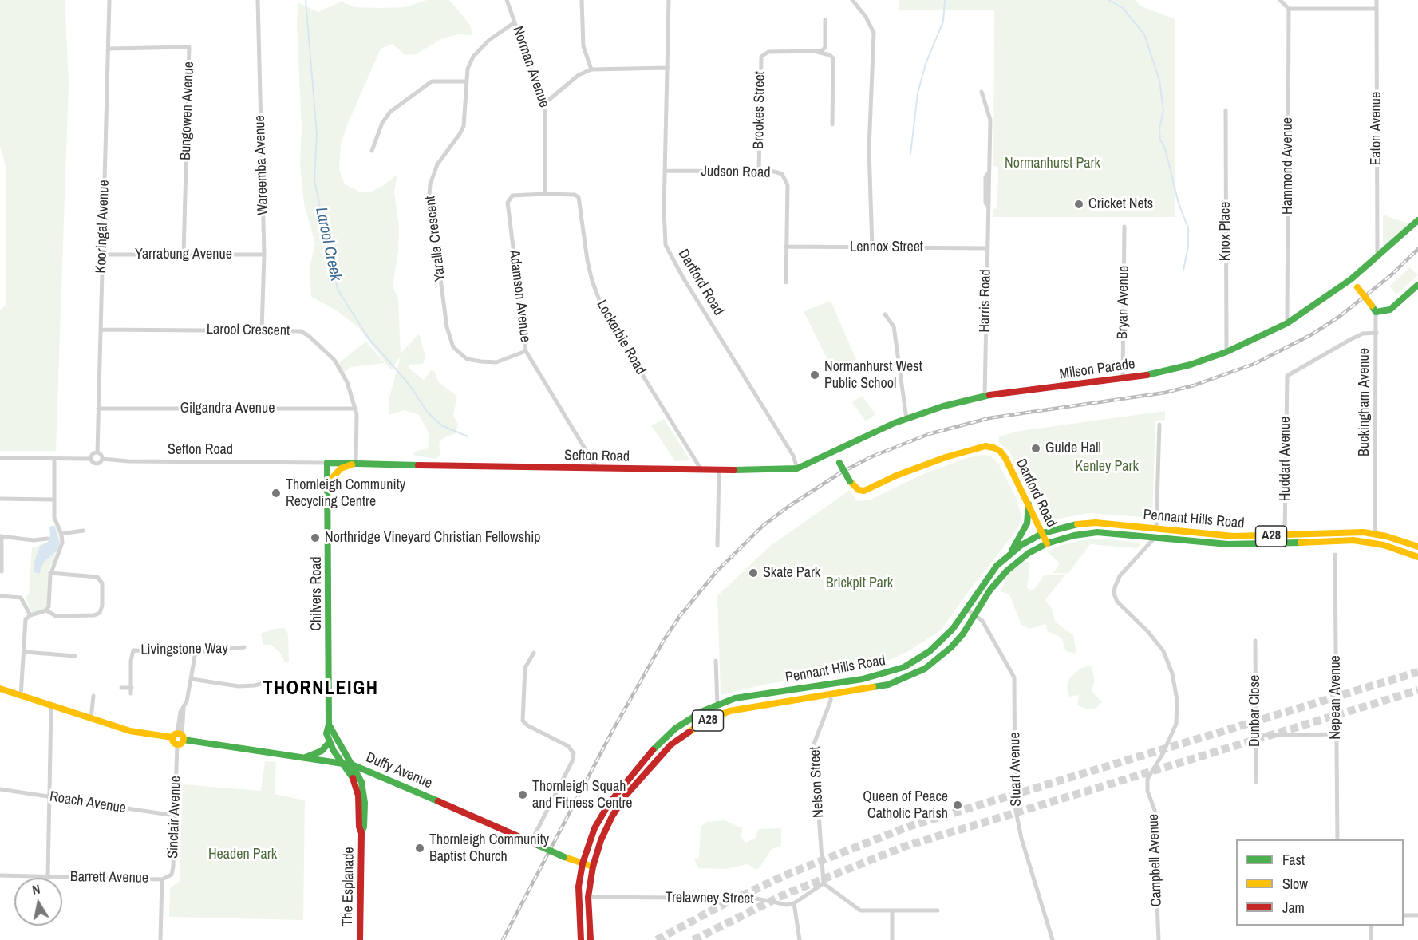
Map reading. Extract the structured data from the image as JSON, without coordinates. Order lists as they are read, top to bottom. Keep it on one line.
{"streets":{"main road":["Dartford Road","Milson Parade","Sefton Road","Pennant Hills Road","A28","Chilvers Road","Duffy Avenue","The Esplanade"],"street":["Norman Avenue","Brookes Street","Bungowen Avenue","Eaton Avenue","Wareemba Avenue","Hammond Avenue","Judson Road","Kooringal Avenue","Knox Place","Yaralla Crescent","Lennox Street","Yarrabung Avenue","Adamson Avenue","Harris Road","Bryan Avenue","Larool Crescent","Lockerbie Road","Buckingham Avenue","Gilgandra Avenue","Huddart Avenue","Livingstone Way","Nepean Avenue","Dunbar Close","Stuart Avenue","Nelson Street","Roach Avenue","Sinclair Avenue","Campbell Avenue","Barrett Avenue","Trelawney Street"]},"crossings":[["Norman Avenue","Yaralla Crescent"],["Norman Avenue","Adamson Avenue"],["Norman Avenue","Lockerbie Road"],["Brookes Street","Judson Road"],["Bungowen Avenue","Kooringal Avenue"],["Bungowen Avenue","Yarrabung Avenue"],["Eaton Avenue","Milson Parade"],["Wareemba Avenue","Yarrabung Avenue"],["Wareemba Avenue","Larool Crescent"],["Hammond Avenue","Milson Parade"],["Judson Road","Lennox Street"],["Judson Road","Dartford Road"],["Kooringal Avenue","Yarrabung Avenue"],["Kooringal Avenue","Larool Crescent"],["Kooringal Avenue","Gilgandra Avenue"],["Kooringal Avenue","Sefton Road"],["Knox Place","Milson Parade"],["Yaralla Crescent","Adamson Avenue"],["Lennox Street","Harris Road"],["Dartford Road","Milson Parade"],["Dartford Road","Sefton Road"],["Dartford Road","Pennant Hills Road"],["Adamson Avenue","Lockerbie Road"],["Adamson Avenue","Sefton Road"],["Harris Road","Milson Parade"],["Bryan Avenue","Milson Parade"],["Larool Crescent","Gilgandra Avenue"],["Larool Crescent","Sefton Road"],["Lockerbie Road","Sefton Road"],["Milson Parade","Sefton Road"],["Buckingham Avenue","Huddart Avenue"],["Buckingham Avenue","Pennant Hills Road"],["Sefton Road","Chilvers Road"],["Huddart Avenue","Pennant Hills Road"],["Pennant Hills Road","Stuart Avenue"],["Pennant Hills Road","Duffy Avenue"],["Pennant Hills Road","Nelson Street"],["Pennant Hills Road","Campbell Avenue"],["Pennant Hills Road","Trelawney Street"],["Chilvers Road","Duffy Avenue"],["Chilvers Road","The Esplanade"],["Duffy Avenue","The Esplanade"],["Roach Avenue","Sinclair Avenue"],["Sinclair Avenue","Barrett Avenue"]],"districts":["THORNLEIGH"],"water":["Larool Creek"],"parks":["Normanhurst Park","Kenley Park","Brickpit Park","Headen Park"],"places":["Cricket Nets","Normanhurst West Public School","Guide Hall","Thornleigh Community Recycling Centre","Northridge Vineyard Christian Fellowship","Skate Park","Thornleigh Squah and Fitness Centre","Queen of Peace Catholic Parish","Thornleigh Community Baptist Church"],"legend":["Fast","Slow","Jam"],"north":"top"}
